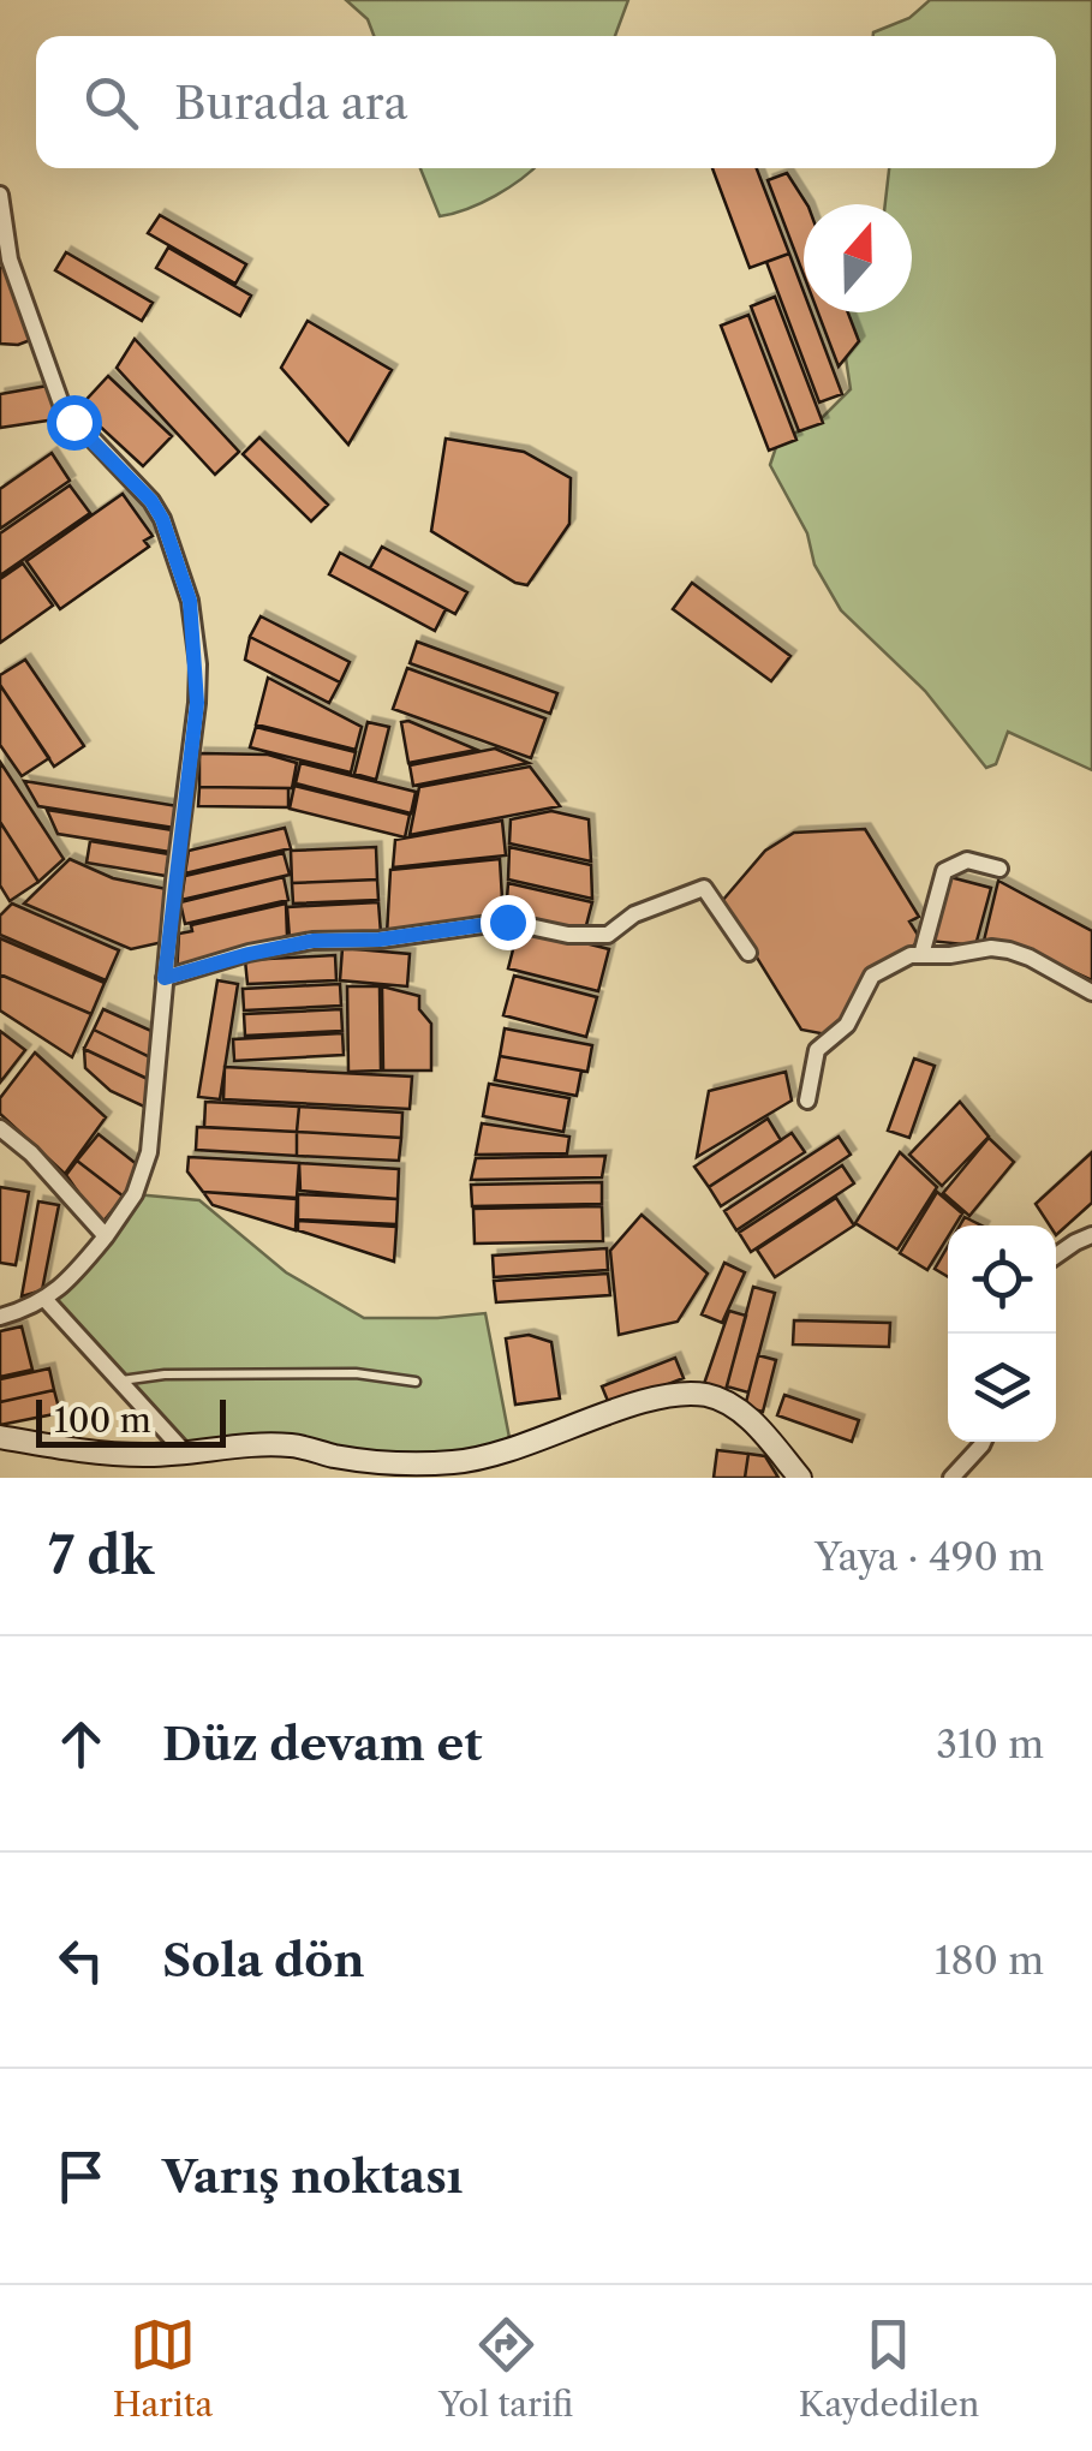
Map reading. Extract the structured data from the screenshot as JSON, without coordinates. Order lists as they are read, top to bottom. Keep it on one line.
{"scale_bar":"100 m","north":"top","page":{"search":"Burada ara","scale":"100 m","heading":["7 dk","Yaya · 490 m"],"list":[["Düz devam et","310 m"],["Sola dön","180 m"],"Varış noktası"],"nav":["Harita","Yol tarifi","Kaydedilen"]}}
